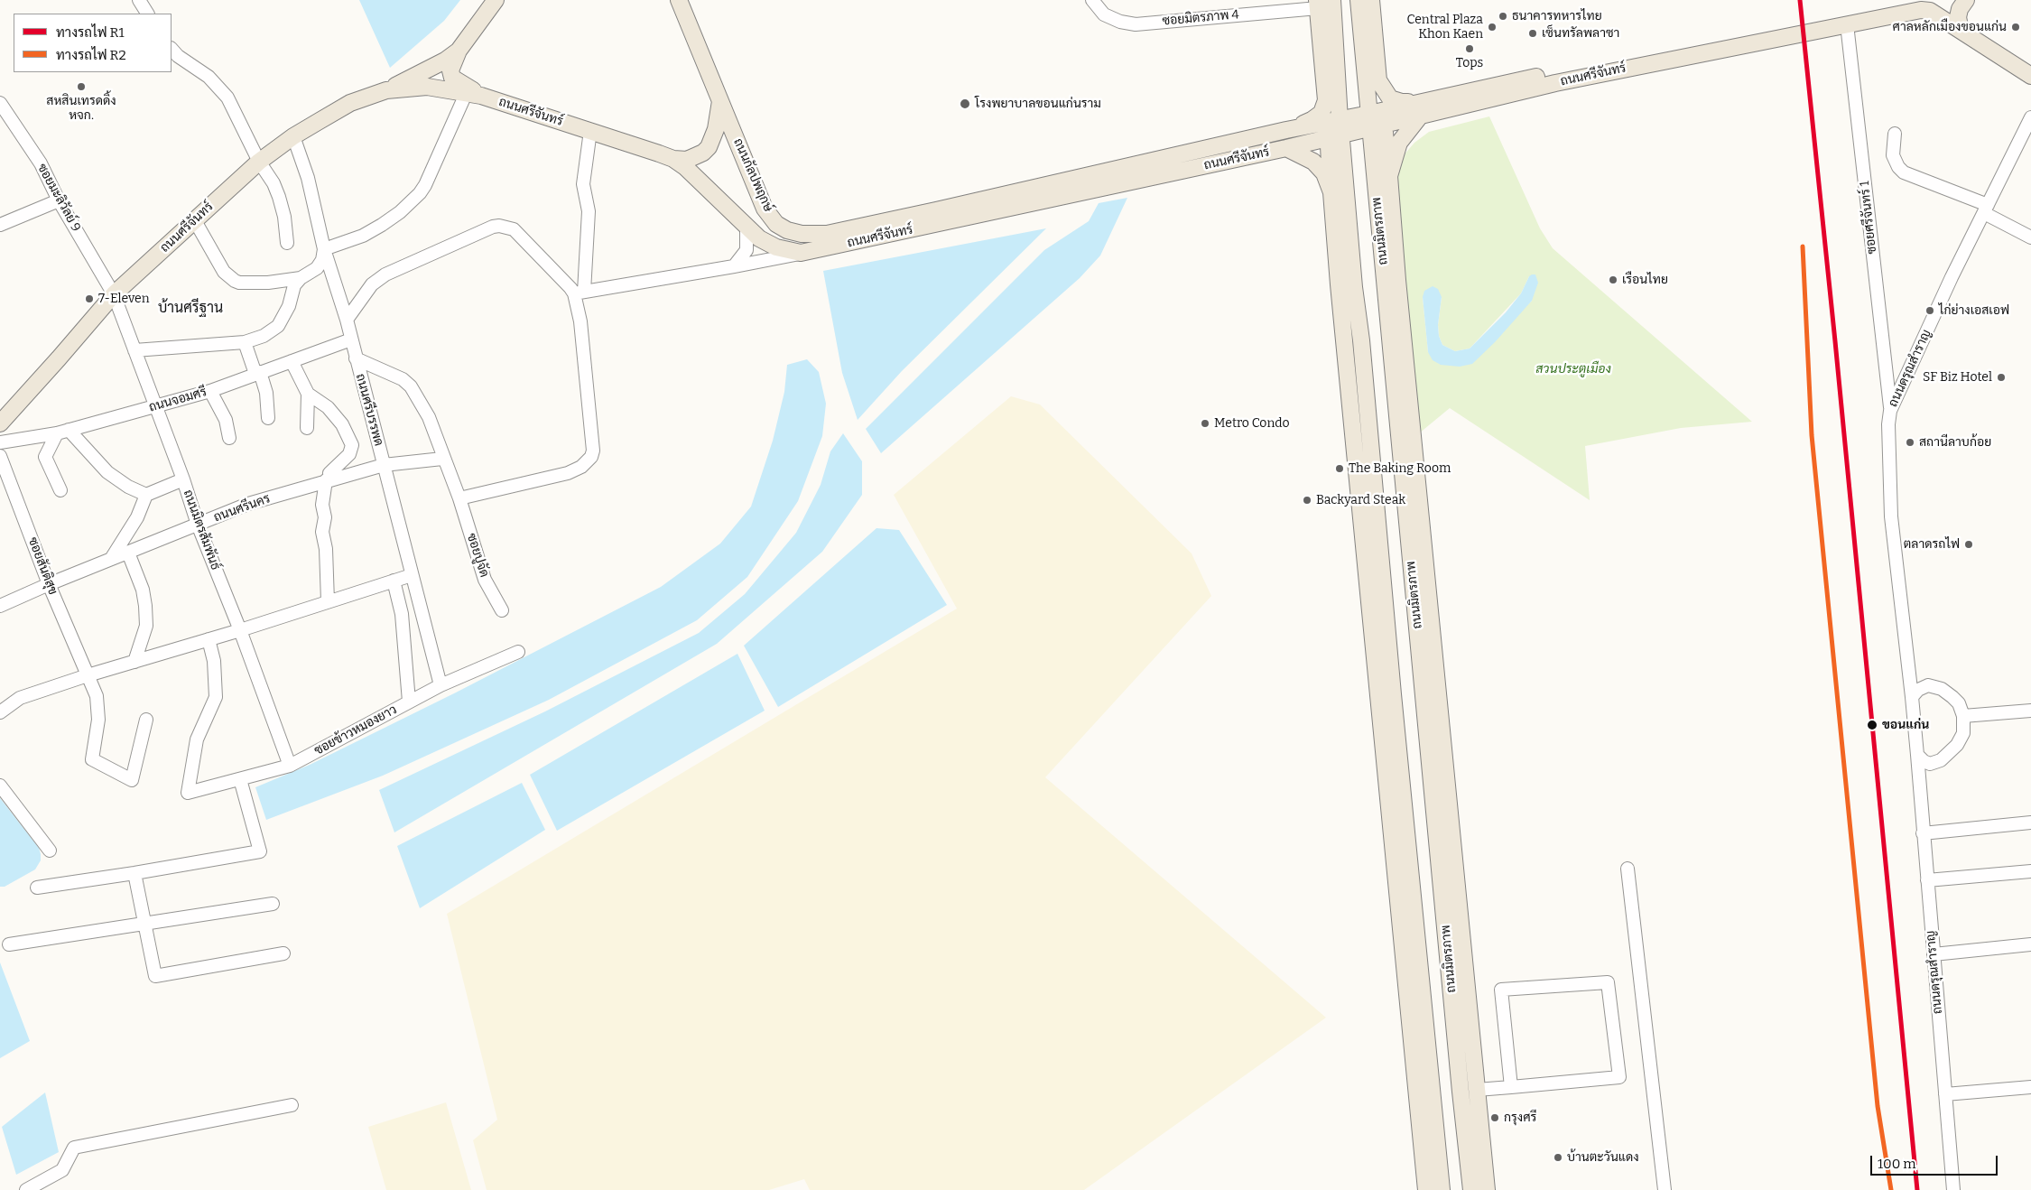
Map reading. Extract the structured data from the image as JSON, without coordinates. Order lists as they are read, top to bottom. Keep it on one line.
{"streets":{"main road":["ถนนศรีจันทร์","ถนนกัลปพฤกษ์","ถนนมิตรภาพ"],"street":["ซอยมิตรภาพ 4","ซอยมะลิวัลย์ 9","ซอยศรีจันทร์ 1","ถนนดรุณสำราญ","ถนนจอมศรี","ถนนศรีบรรพด","ถนนศรีนคร","ถนนมิตรสัมพันธ์","ซอยปูจัด","ซอยสันติสุข","ซอยข้าวหมองยาว"]},"crossings":[["ถนนศรีจันทร์","ถนนกัลปพฤกษ์"],["ถนนศรีจันทร์","ซอยมะลิวัลย์ 9"],["ถนนศรีจันทร์","ซอยศรีจันทร์ 1"],["ถนนศรีจันทร์","ถนนมิตรภาพ"],["ถนนศรีจันทร์","ถนนศรีบรรพด"],["ถนนศรีจันทร์","ถนนมิตรสัมพันธ์"],["ซอยมะลิวัลย์ 9","ถนนมิตรสัมพันธ์"],["ซอยศรีจันทร์ 1","ถนนดรุณสำราญ"],["ถนนจอมศรี","ถนนศรีบรรพด"],["ถนนจอมศรี","ถนนมิตรสัมพันธ์"],["ถนนศรีบรรพด","ถนนศรีนคร"],["ถนนศรีบรรพด","ซอยปูจัด"],["ถนนศรีบรรพด","ซอยข้าวหมองยาว"],["ถนนศรีนคร","ถนนมิตรสัมพันธ์"],["ถนนศรีนคร","ซอยปูจัด"],["ถนนศรีนคร","ซอยสันติสุข"],["ถนนมิตรสัมพันธ์","ซอยข้าวหมองยาว"]],"districts":["บ้านศรีฐาน"],"parks":["สวนประตูเมือง"],"places":["ธนาคารทหารไทย","Central Plaza Khon Kaen","ศาลหลักเมืองขอนแก่น","เซ็นทรัลพลาซา","Tops","สหสินเทรดดิ้ง หจก.","โรงพยาบาลขอนแก่นราม","เรือนไทย","7-Eleven","ไก่ย่างเอสเอฟ","SF Biz Hotel","Metro Condo","สถานีลาบก้อย","The Baking Room","Backyard Steak","ตลาดรถไฟ","ขอนแก่น","กรุงศรี","บ้านตะวันแดง"],"lines":["rail line R1","rail line R2"],"legend":["ทางรถไฟ R1","ทางรถไฟ R2"],"scale_bar":"100 m"}
